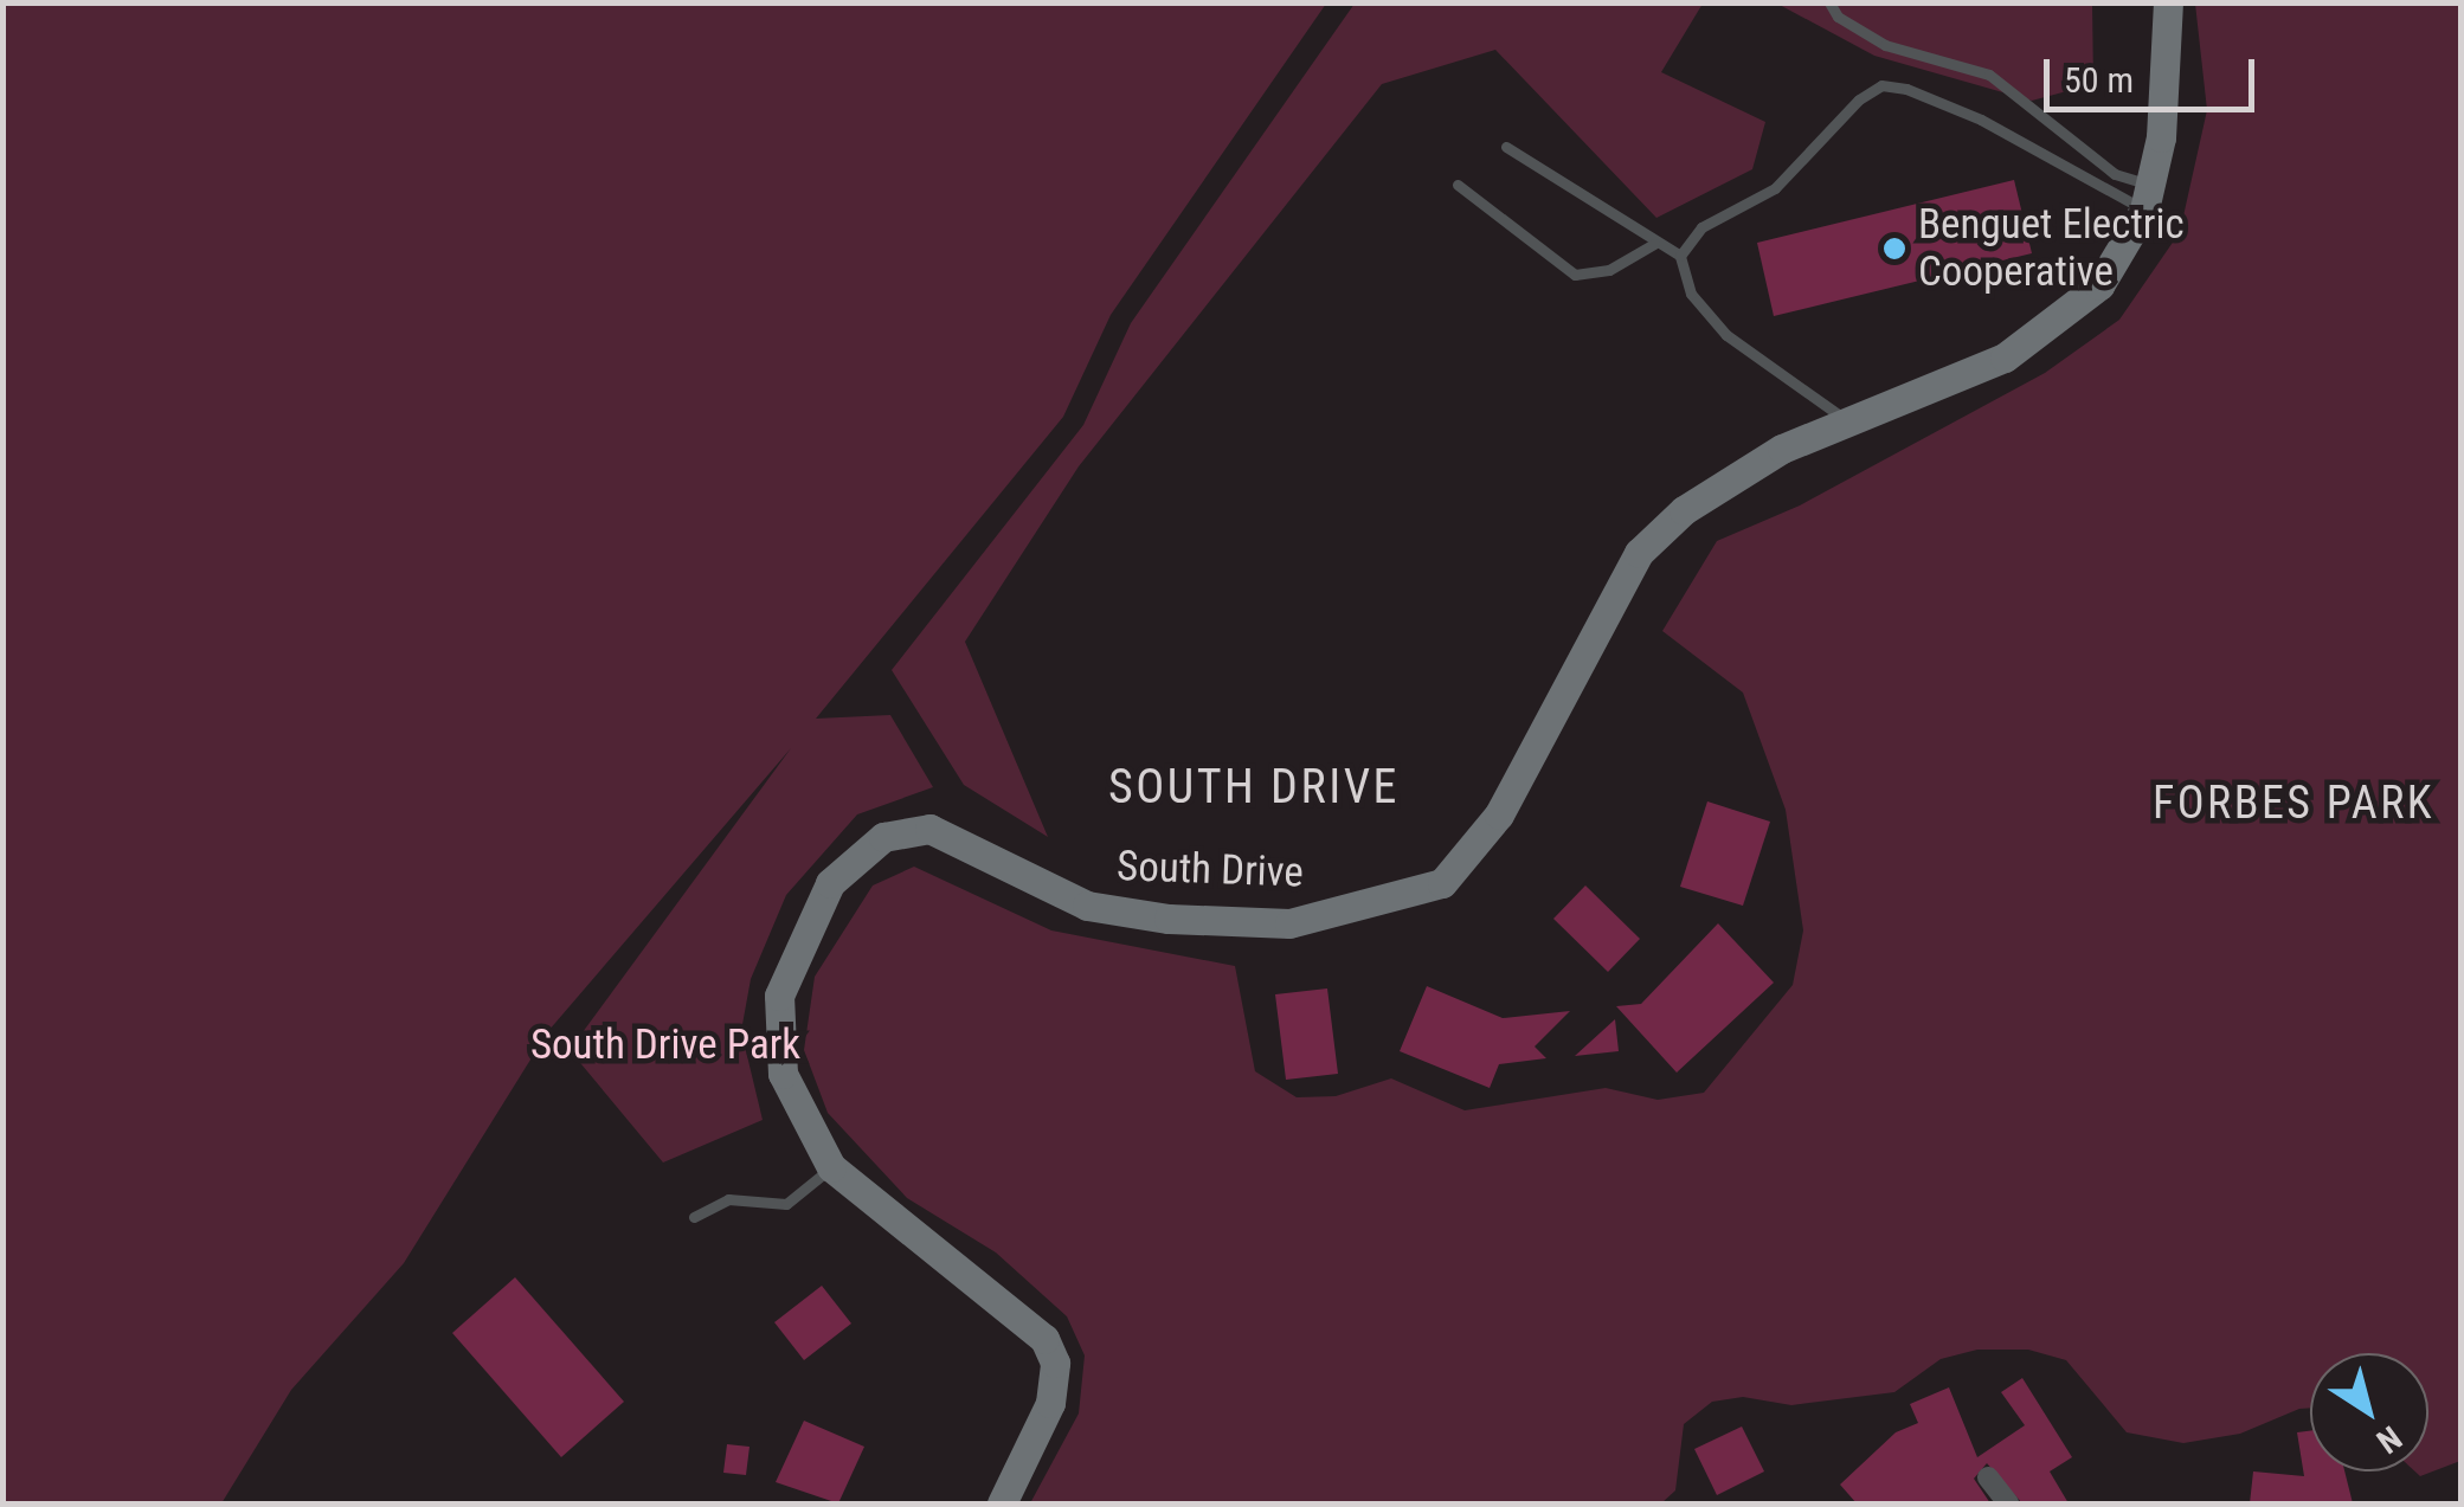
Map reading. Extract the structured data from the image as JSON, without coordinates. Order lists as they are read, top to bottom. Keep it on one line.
{"streets":{"main road":["South Drive"]},"districts":["SOUTH DRIVE","FORBES PARK"],"parks":["South Drive Park"],"places":["Benguet Electric Cooperative"],"scale_bar":"50 m","north":"bottom right"}
